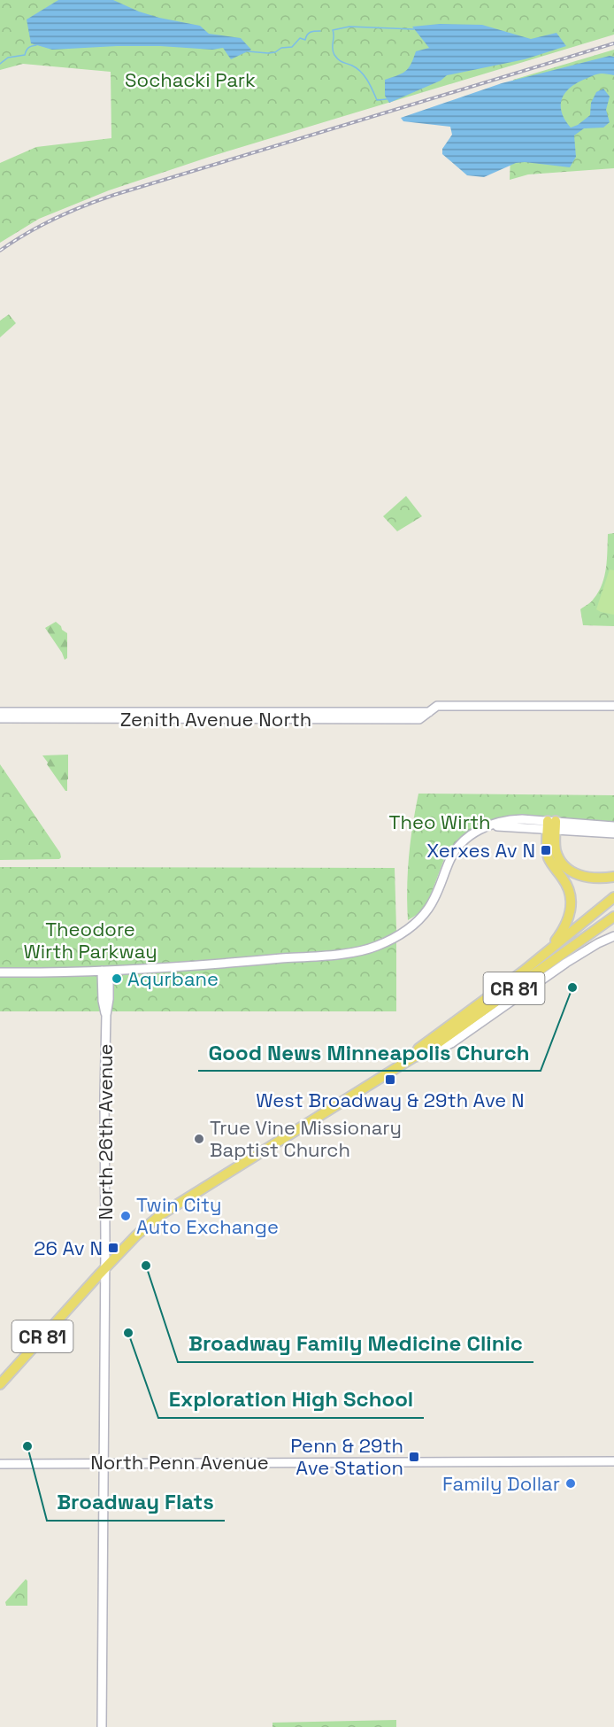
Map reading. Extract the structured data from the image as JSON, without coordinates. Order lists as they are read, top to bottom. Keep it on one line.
{"streets":{"main road":["CR 81"],"street":["Zenith Avenue North","North 26th Avenue","North Penn Avenue"]},"crossings":[["CR 81","North 26th Avenue"],["North 26th Avenue","North Penn Avenue"]],"parks":["Sochacki Park","Theo Wirth","Theodore Wirth Parkway"],"places":{"transit":["Xerxes Av N","West Broadway & 29th Ave N","26 Av N","Penn & 29th Ave Station"],"other":["Aqurbane","Good News Minneapolis Church","True Vine Missionary Baptist Church","Twin City Auto Exchange","Broadway Family Medicine Clinic","Exploration High School","Broadway Flats","Family Dollar"]}}
